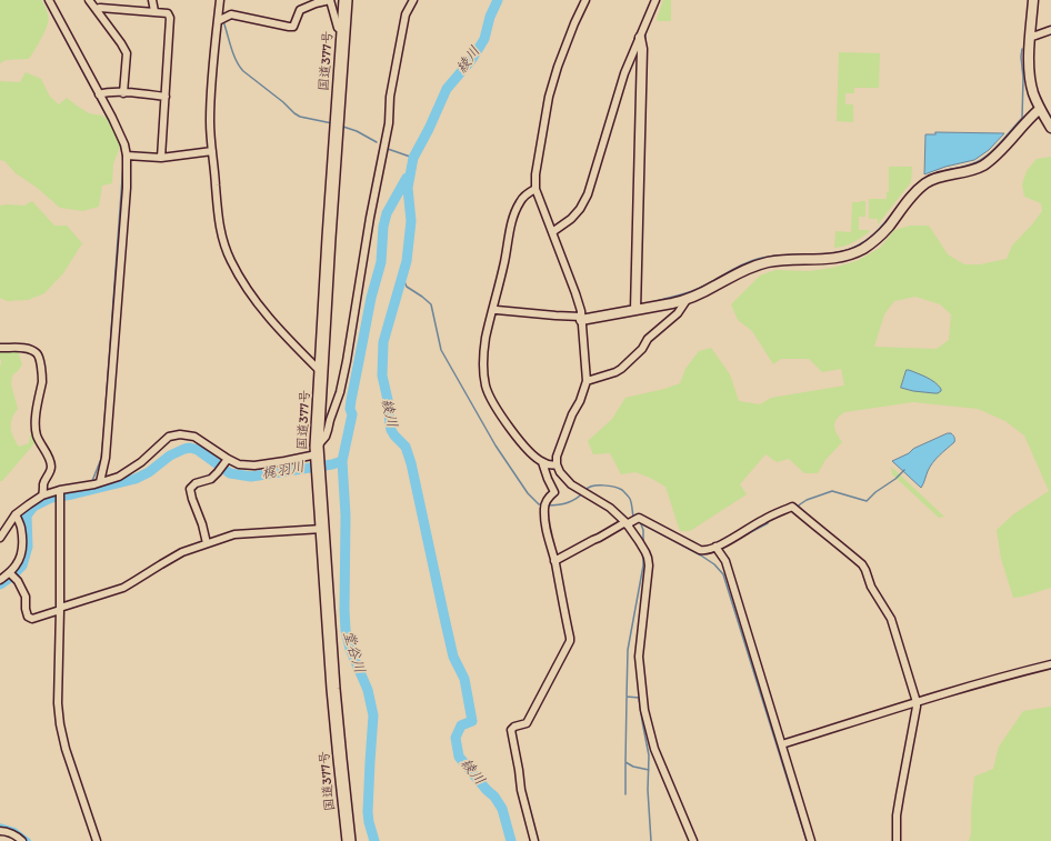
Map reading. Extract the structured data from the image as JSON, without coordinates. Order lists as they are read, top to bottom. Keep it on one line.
{"streets":{"highway":["国道377号"]},"water":["綾川","梶羽川","堂谷川"]}
